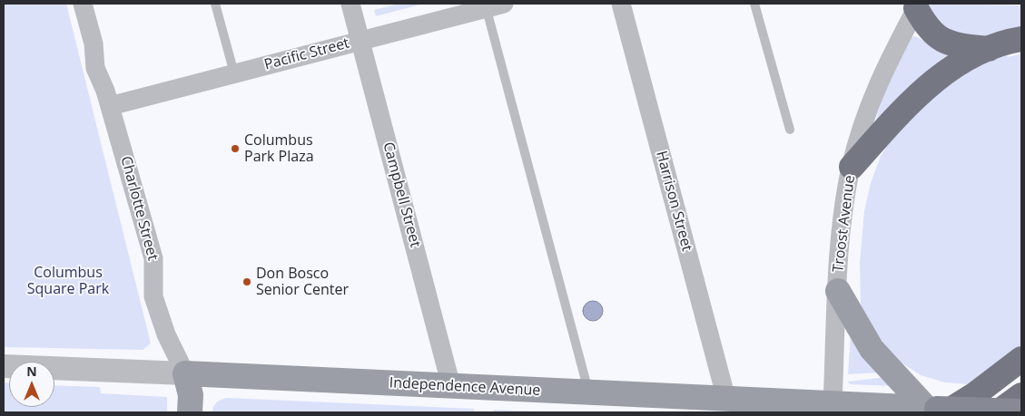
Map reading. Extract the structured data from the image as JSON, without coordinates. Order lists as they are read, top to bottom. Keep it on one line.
{"streets":{"main road":["Charlotte Street","Independence Avenue"],"street":["Pacific Street","Campbell Street","Harrison Street","Troost Avenue"]},"crossings":[["Pacific Street","Campbell Street"],["Pacific Street","Charlotte Street"],["Campbell Street","Independence Avenue"],["Harrison Street","Independence Avenue"],["Charlotte Street","Independence Avenue"],["Troost Avenue","Independence Avenue"]],"parks":["Columbus Square Park"],"places":["Columbus Park Plaza","Don Bosco Senior Center"],"north":"top"}
